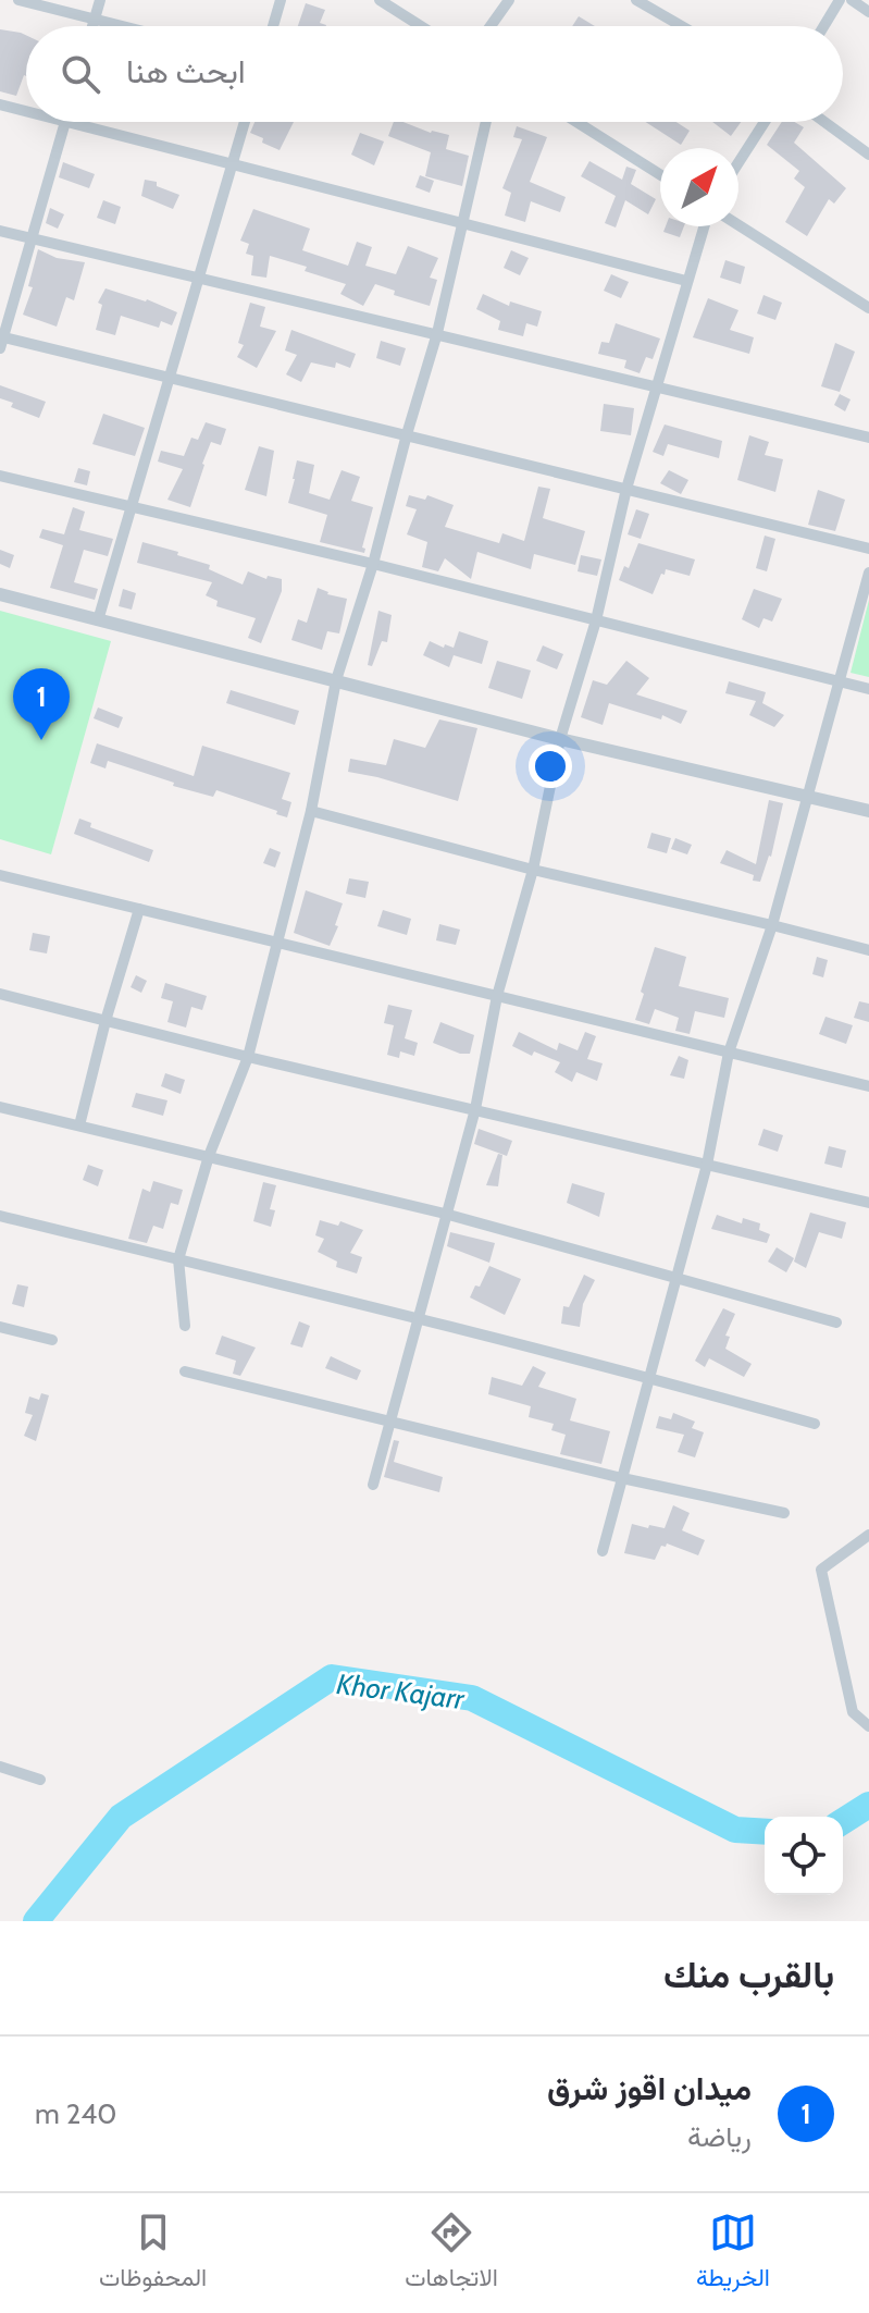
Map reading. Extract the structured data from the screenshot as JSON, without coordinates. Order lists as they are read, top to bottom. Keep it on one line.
{"water":["Khor Kajarr"],"north":"top right","page":{"search":"ابحث هنا","pins":"1","heading":"بالقرب منك","list":[{"mark":"1","name":"ميدان اقوز شرق","note":"رياضة","value":"240 m"}],"nav":["الخريطة","الاتجاهات","المحفوظات"]}}
